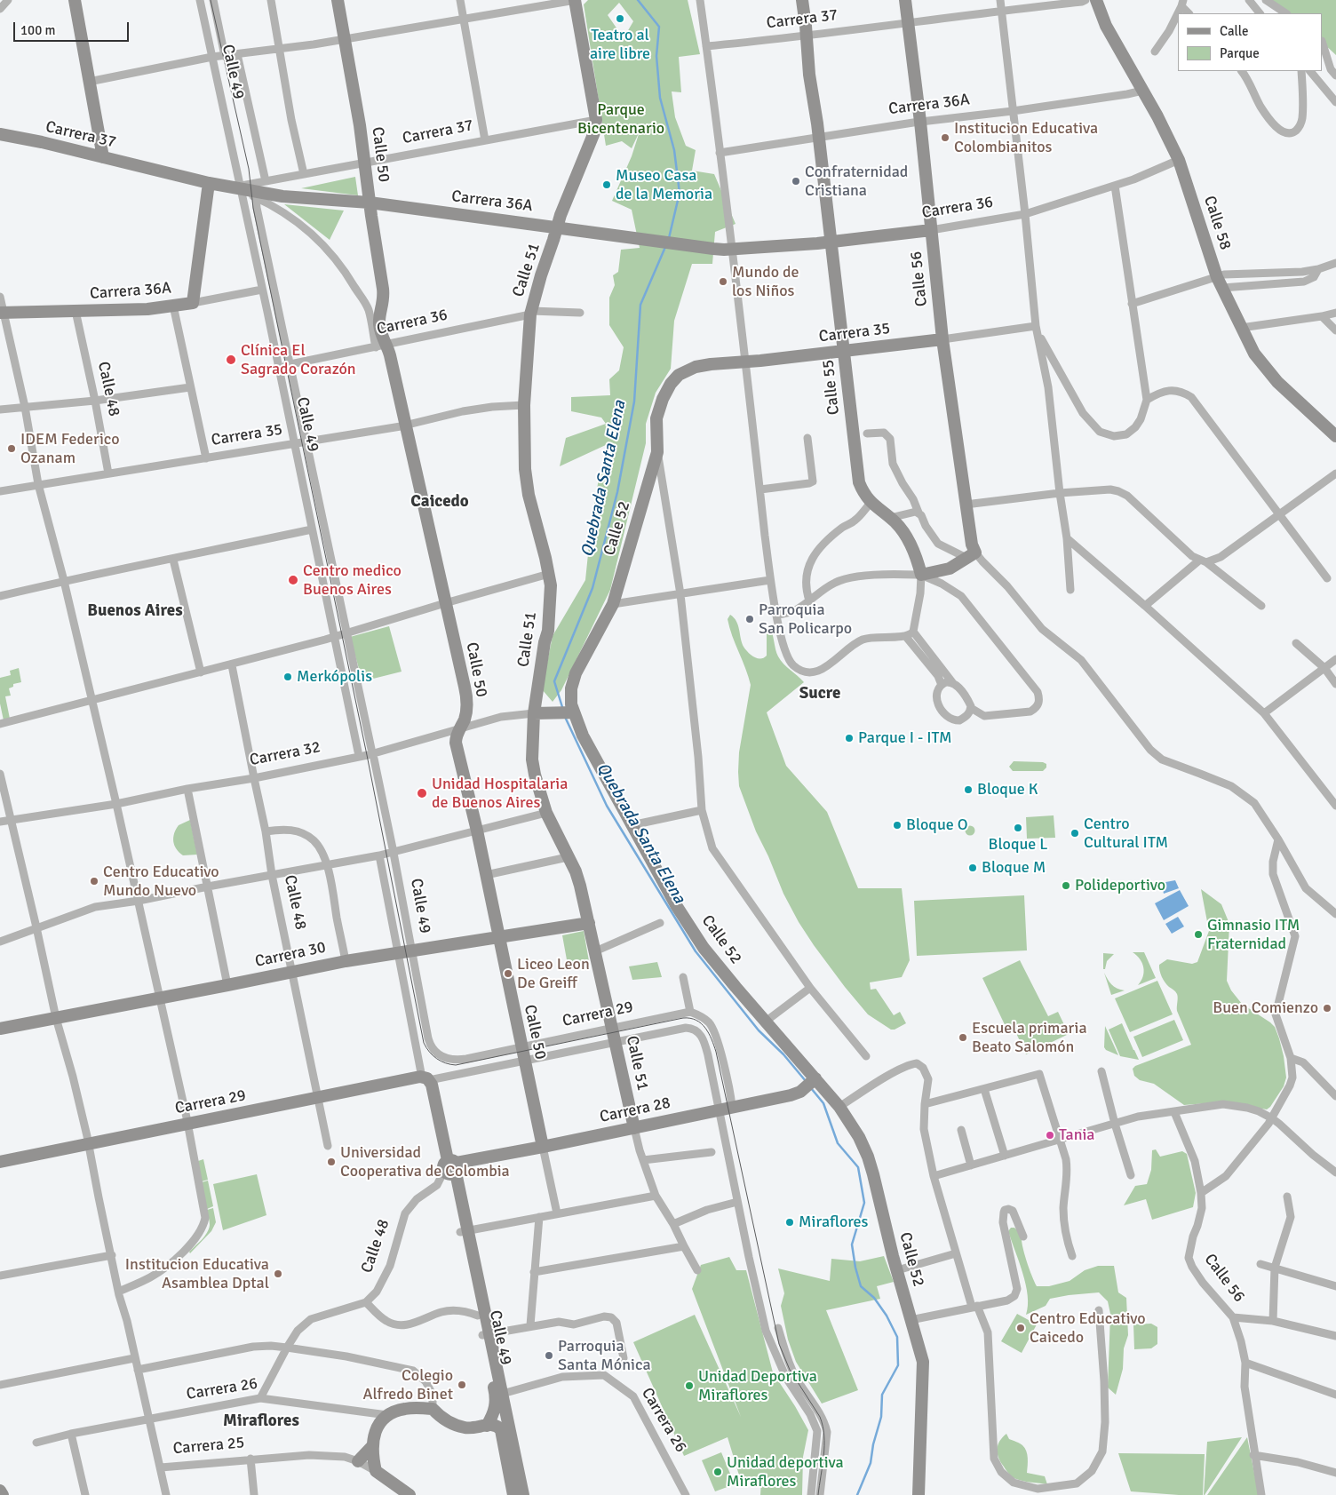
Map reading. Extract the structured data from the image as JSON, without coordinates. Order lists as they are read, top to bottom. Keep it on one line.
{"streets":{"street":["Carrera 37","Calle 49","Carrera 36A","Calle 50","Carrera 36","Calle 58","Calle 51","Calle 56","Carrera 35","Calle 55","Calle 48","Calle 52","Carrera 32","Carrera 30","Carrera 29","Carrera 28","Carrera 26","Carrera 25"]},"crossings":[["Carrera 37","Calle 49"],["Carrera 37","Carrera 36A"],["Carrera 37","Calle 50"],["Carrera 37","Calle 51"],["Carrera 37","Calle 56"],["Carrera 37","Calle 55"],["Calle 49","Carrera 36A"],["Calle 49","Carrera 36"],["Calle 49","Carrera 35"],["Calle 49","Calle 48"],["Calle 49","Carrera 30"],["Calle 49","Carrera 29"],["Calle 49","Carrera 28"],["Calle 49","Carrera 26"],["Carrera 36A","Calle 50"],["Carrera 36A","Carrera 36"],["Carrera 36A","Calle 58"],["Carrera 36A","Calle 51"],["Carrera 36A","Calle 56"],["Carrera 36A","Calle 55"],["Carrera 36A","Calle 48"],["Calle 50","Carrera 36"],["Calle 50","Carrera 35"],["Calle 50","Carrera 32"],["Calle 50","Carrera 30"],["Calle 50","Carrera 29"],["Calle 50","Carrera 28"],["Carrera 36","Calle 58"],["Carrera 36","Calle 51"],["Carrera 36","Calle 56"],["Carrera 36","Calle 55"],["Calle 51","Carrera 35"],["Calle 51","Carrera 32"],["Calle 51","Carrera 30"],["Calle 51","Carrera 29"],["Calle 51","Carrera 28"],["Calle 56","Carrera 35"],["Carrera 35","Calle 55"],["Carrera 35","Calle 48"],["Carrera 35","Calle 52"],["Calle 48","Carrera 32"],["Calle 48","Carrera 30"],["Calle 48","Carrera 29"],["Calle 48","Carrera 28"],["Calle 52","Carrera 32"],["Calle 52","Carrera 28"],["Carrera 29","Carrera 28"]],"districts":["Caicedo","Buenos Aires","Sucre","Miraflores"],"water":["Quebrada Santa Elena"],"parks":["Parque Bicentenario"],"places":["Teatro al aire libre","Institucion Educativa Colombianitos","Confraternidad Cristiana","Museo Casa de la Memoria","Mundo de los Niños","Clínica El Sagrado Corazón","IDEM Federico Ozanam","Centro medico Buenos Aires","Parroquia San Policarpo","Merkópolis","Parque I - ITM","Bloque K","Unidad Hospitalaria de Buenos Aires","Bloque O","Bloque L","Centro Cultural ITM","Bloque M","Centro Educativo Mundo Nuevo","Polideportivo","Gimnasio ITM Fraternidad","Liceo Leon De Greiff","Buen Comienzo","Escuela primaria Beato Salomón","Tania","Universidad Cooperativa de Colombia","Miraflores","Institucion Educativa Asamblea Dptal","Centro Educativo Caicedo","Parroquia Santa Mónica","Colegio Alfredo Binet","Unidad Deportiva Miraflores","Unidad deportiva Miraflores"],"legend":["Calle","Parque"],"scale_bar":"100 m"}
